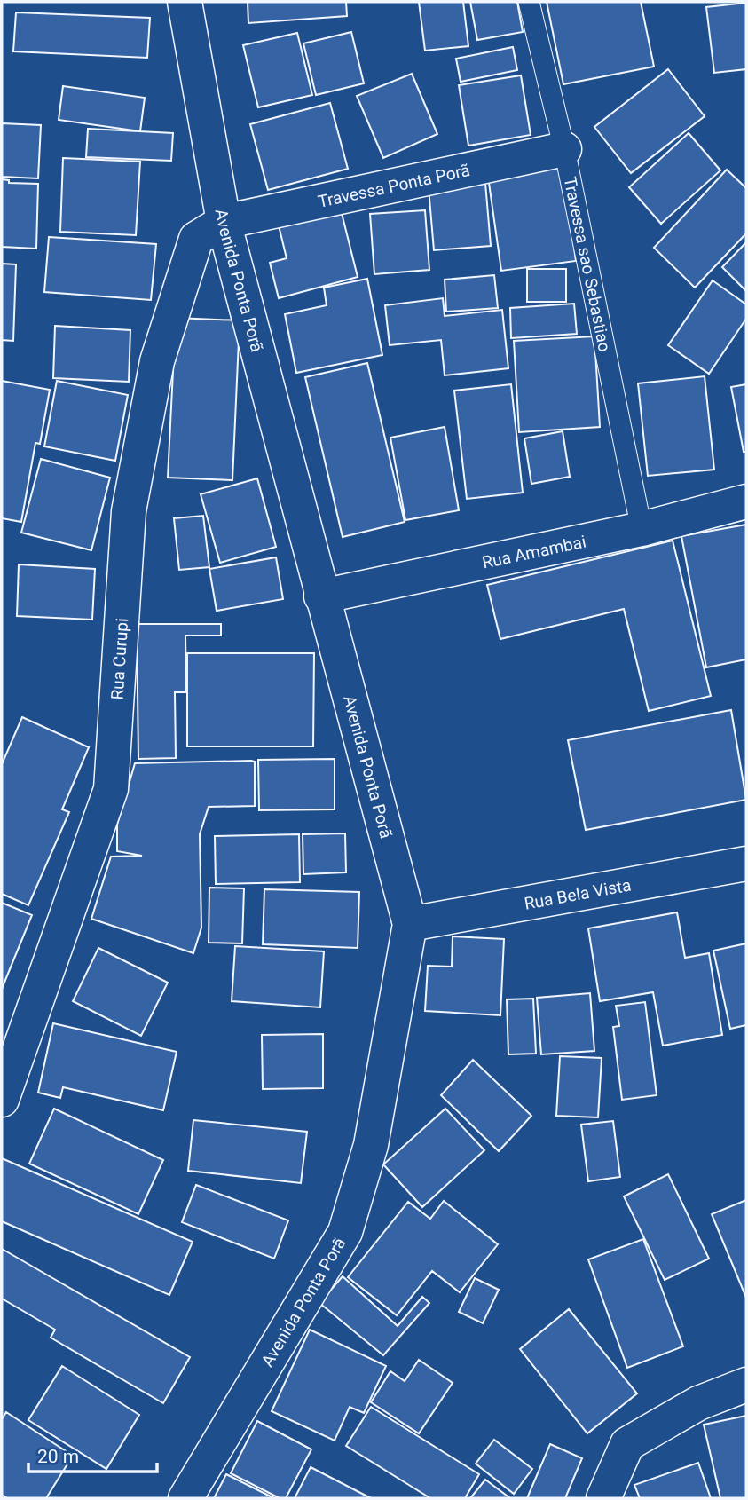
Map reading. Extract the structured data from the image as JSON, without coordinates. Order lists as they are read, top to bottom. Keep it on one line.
{"streets":{"street":["Travessa Ponta Porã","Avenida Ponta Porã","Rua Amambai","Rua Curupi","Rua Bela Vista"],"lane":["Travessa sao Sebastiao"]},"crossings":[["Travessa Ponta Porã","Travessa sao Sebastiao"],["Travessa Ponta Porã","Avenida Ponta Porã"],["Travessa Ponta Porã","Rua Curupi"],["Travessa sao Sebastiao","Rua Amambai"],["Avenida Ponta Porã","Rua Amambai"],["Avenida Ponta Porã","Rua Curupi"],["Avenida Ponta Porã","Rua Bela Vista"]],"scale_bar":"20 m"}
